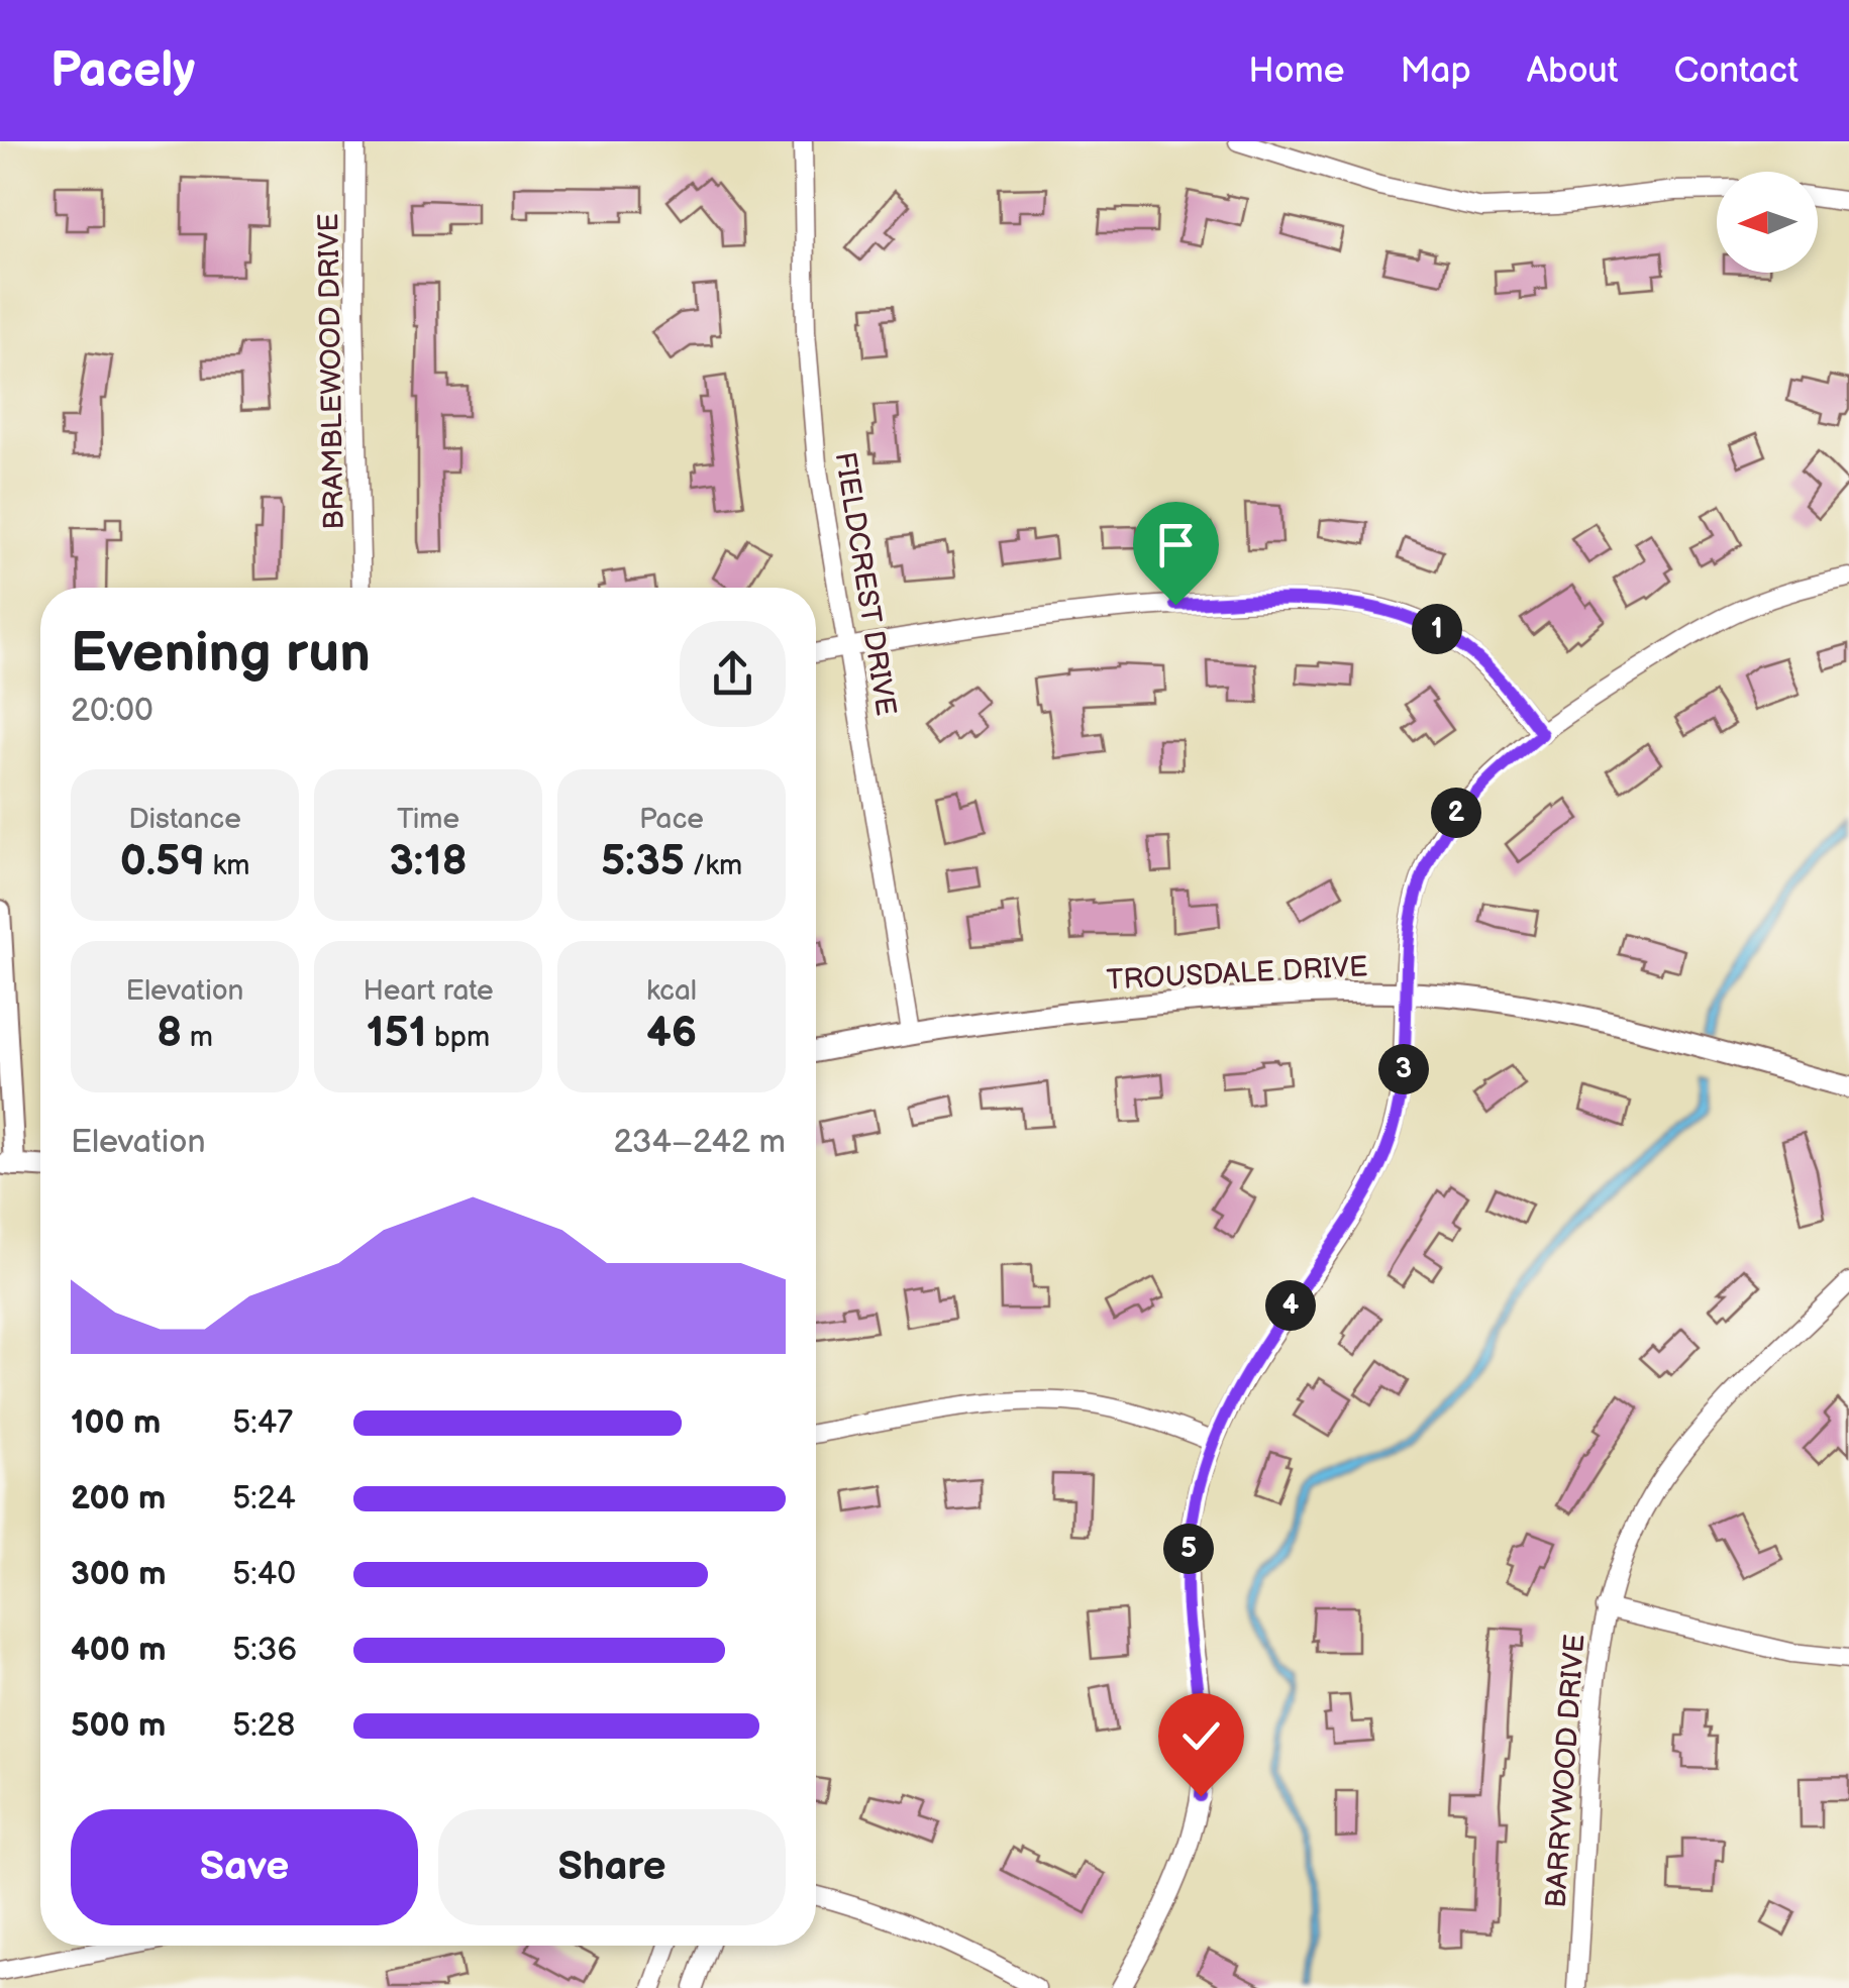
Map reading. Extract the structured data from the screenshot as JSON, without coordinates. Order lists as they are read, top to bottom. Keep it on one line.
{"streets":{"street":["BRAMBLEWOOD DRIVE","FIELDCREST DRIVE","TROUSDALE DRIVE","BARRYWOOD DRIVE"]},"crossings":[["FIELDCREST DRIVE","TROUSDALE DRIVE"]],"north":"left","page":{"header":"Pacely","nav":["Home","Map","About","Contact"],"heading":["Evening run","20:00"],"pins":["1","2","3","4","5"],"stats":[["Distance","0.59 km"],["Time","3:18"],["Pace","5:35 /km"],["Elevation","8 m"],["Heart rate","151 bpm"],["kcal","46"]],"chart":["Elevation","234–242 m"],"list":[{"name":"100 m","note":"5:47"},{"name":"200 m","note":"5:24"},{"name":"300 m","note":"5:40"},{"name":"400 m","note":"5:36"},{"name":"500 m","note":"5:28"}],"buttons":["Save","Share"]}}
